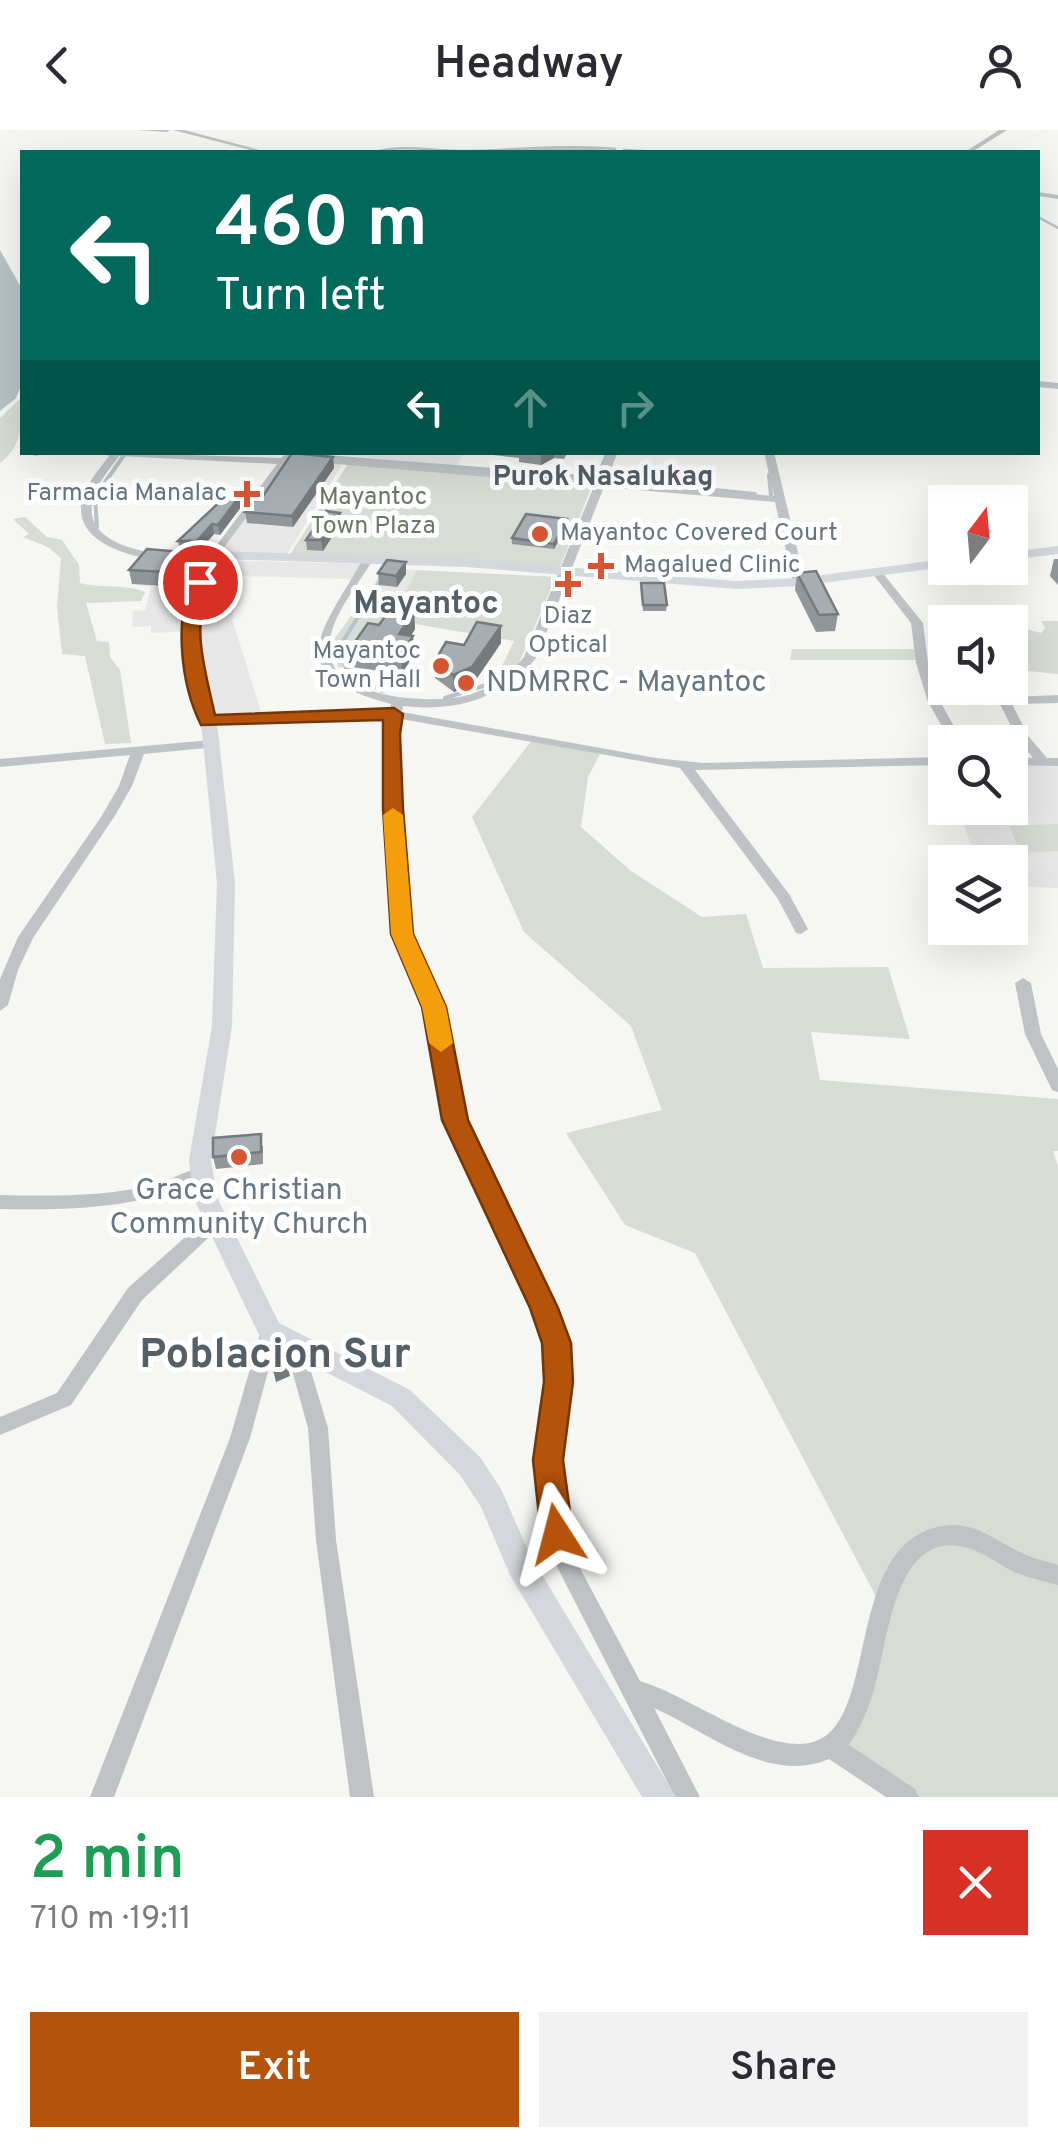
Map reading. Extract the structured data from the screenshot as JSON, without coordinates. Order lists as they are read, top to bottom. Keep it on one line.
{"districts":["Purok Nasalukag","Mayantoc","Poblacion Sur"],"parks":["Mayantoc Town Plaza"],"places":{"health":["Farmacia Manalac","Magalued Clinic","Diaz Optical"],"other":["Mayantoc Covered Court","Mayantoc Town Hall","NDMRRC - Mayantoc","Grace Christian Community Church"]},"north":"top","page":{"header":"Headway","turn":["460 m","Turn left"],"heading":["2 min","710 m · 19:11"],"buttons":["Exit","Share"]}}
